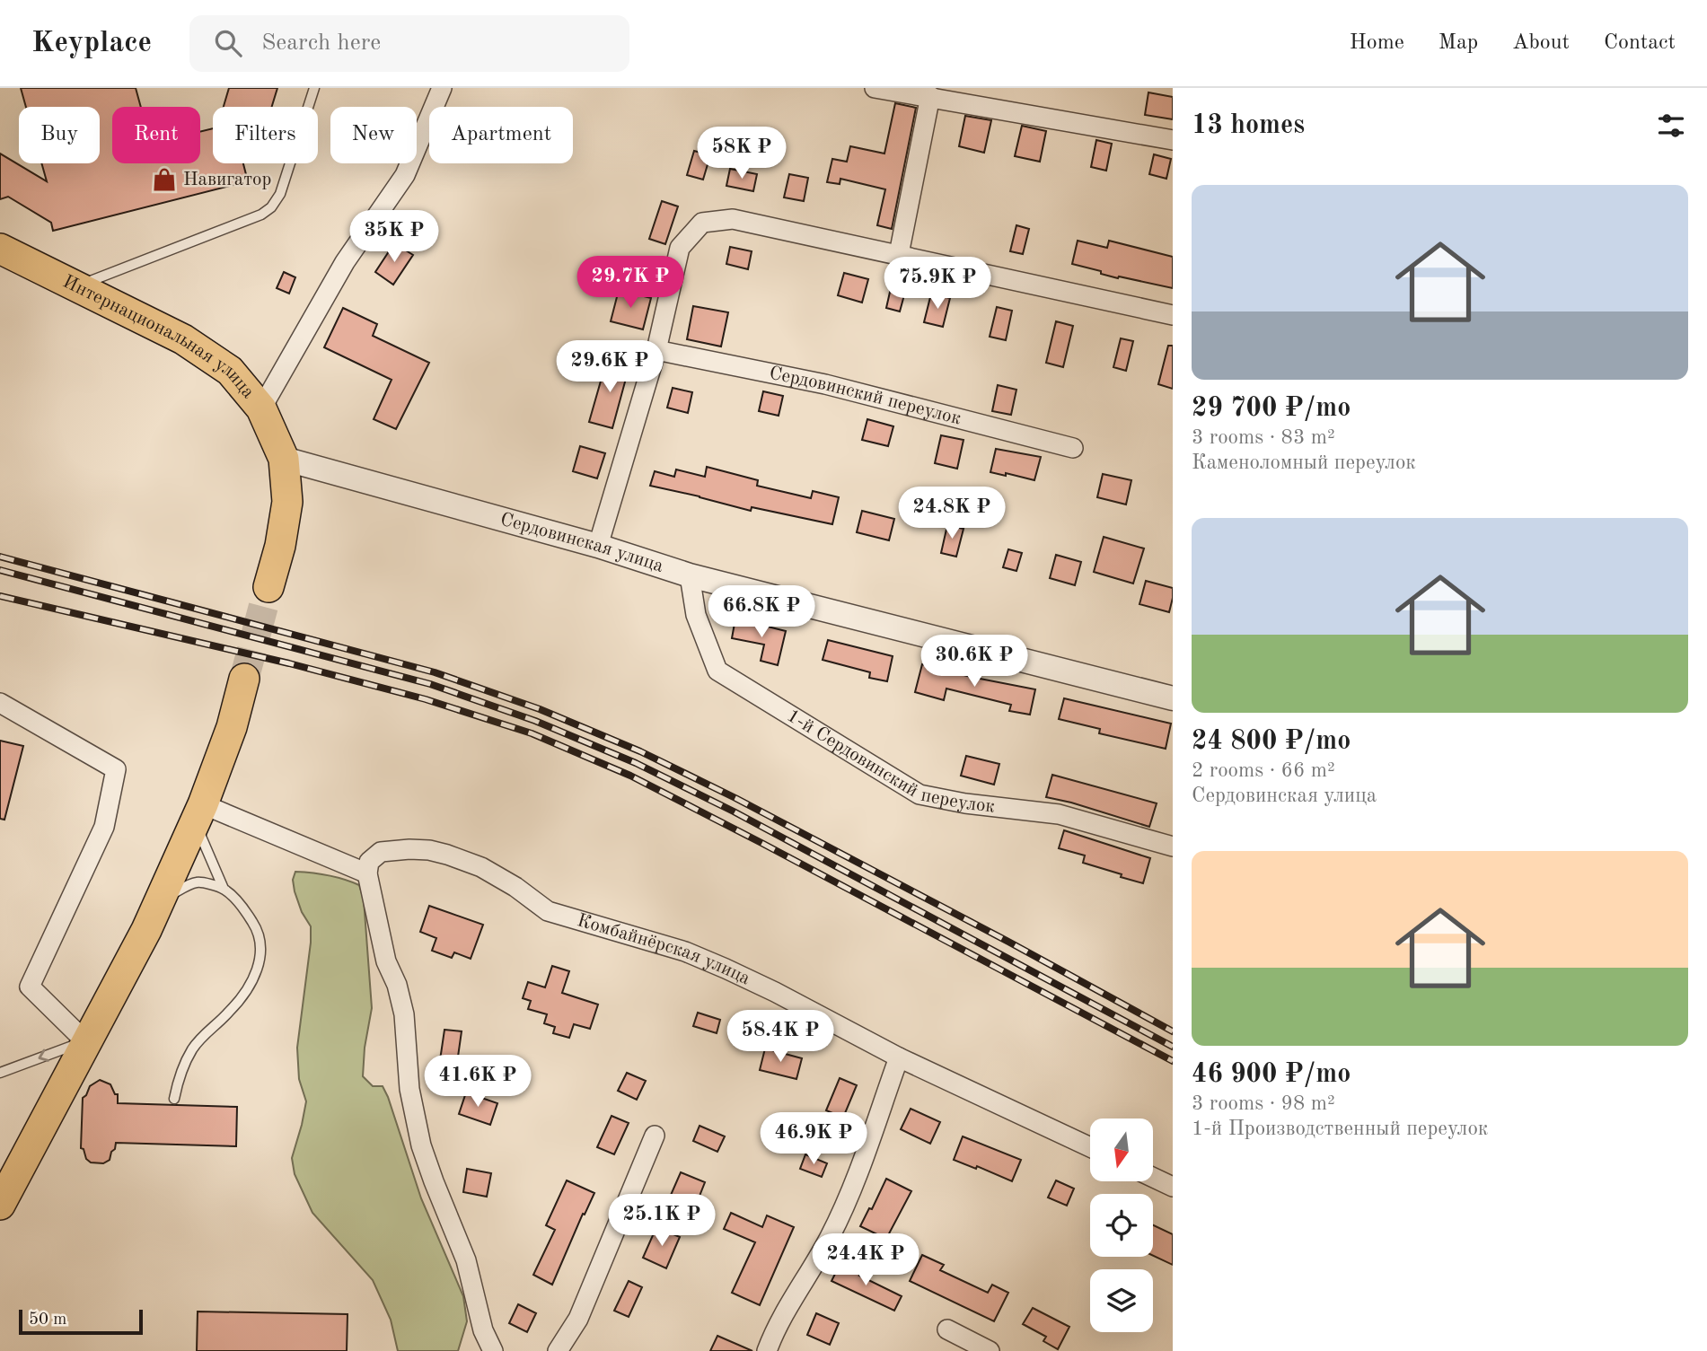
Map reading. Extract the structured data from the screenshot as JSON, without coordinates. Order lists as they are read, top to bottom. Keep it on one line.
{"streets":{"main road":["Интернациональная улица"],"street":["Сердовинский переулок","Сердовинская улица","1-й Сердовинский переулок","Комбайнёрская улица"]},"crossings":[["Интернациональная улица","Сердовинская улица"],["Сердовинская улица","1-й Сердовинский переулок"]],"places":{"shop":["Навигатор"]},"scale_bar":"50 m","north":"bottom","page":{"header":"Keyplace","search":"Search here","nav":["Home","Map","About","Contact"],"heading":"13 homes","chip":["Buy","Rent","Filters","New","Apartment"],"price":["58K ₽","35K ₽","29.7K ₽","75.9K ₽","29.6K ₽","24.8K ₽","66.8K ₽","30.6K ₽","58.4K ₽","41.6K ₽","46.9K ₽","25.1K ₽","24.4K ₽"],"list":[{"name":"29 700 ₽/mo","note":"3 rooms · 83 m² · Каменоломный переулок"},{"name":"24 800 ₽/mo","note":"2 rooms · 66 m² · Сердовинская улица"},{"name":"46 900 ₽/mo","note":"3 rooms · 98 m² · 1-й Производственный переулок"}],"scale":"50 m"}}
